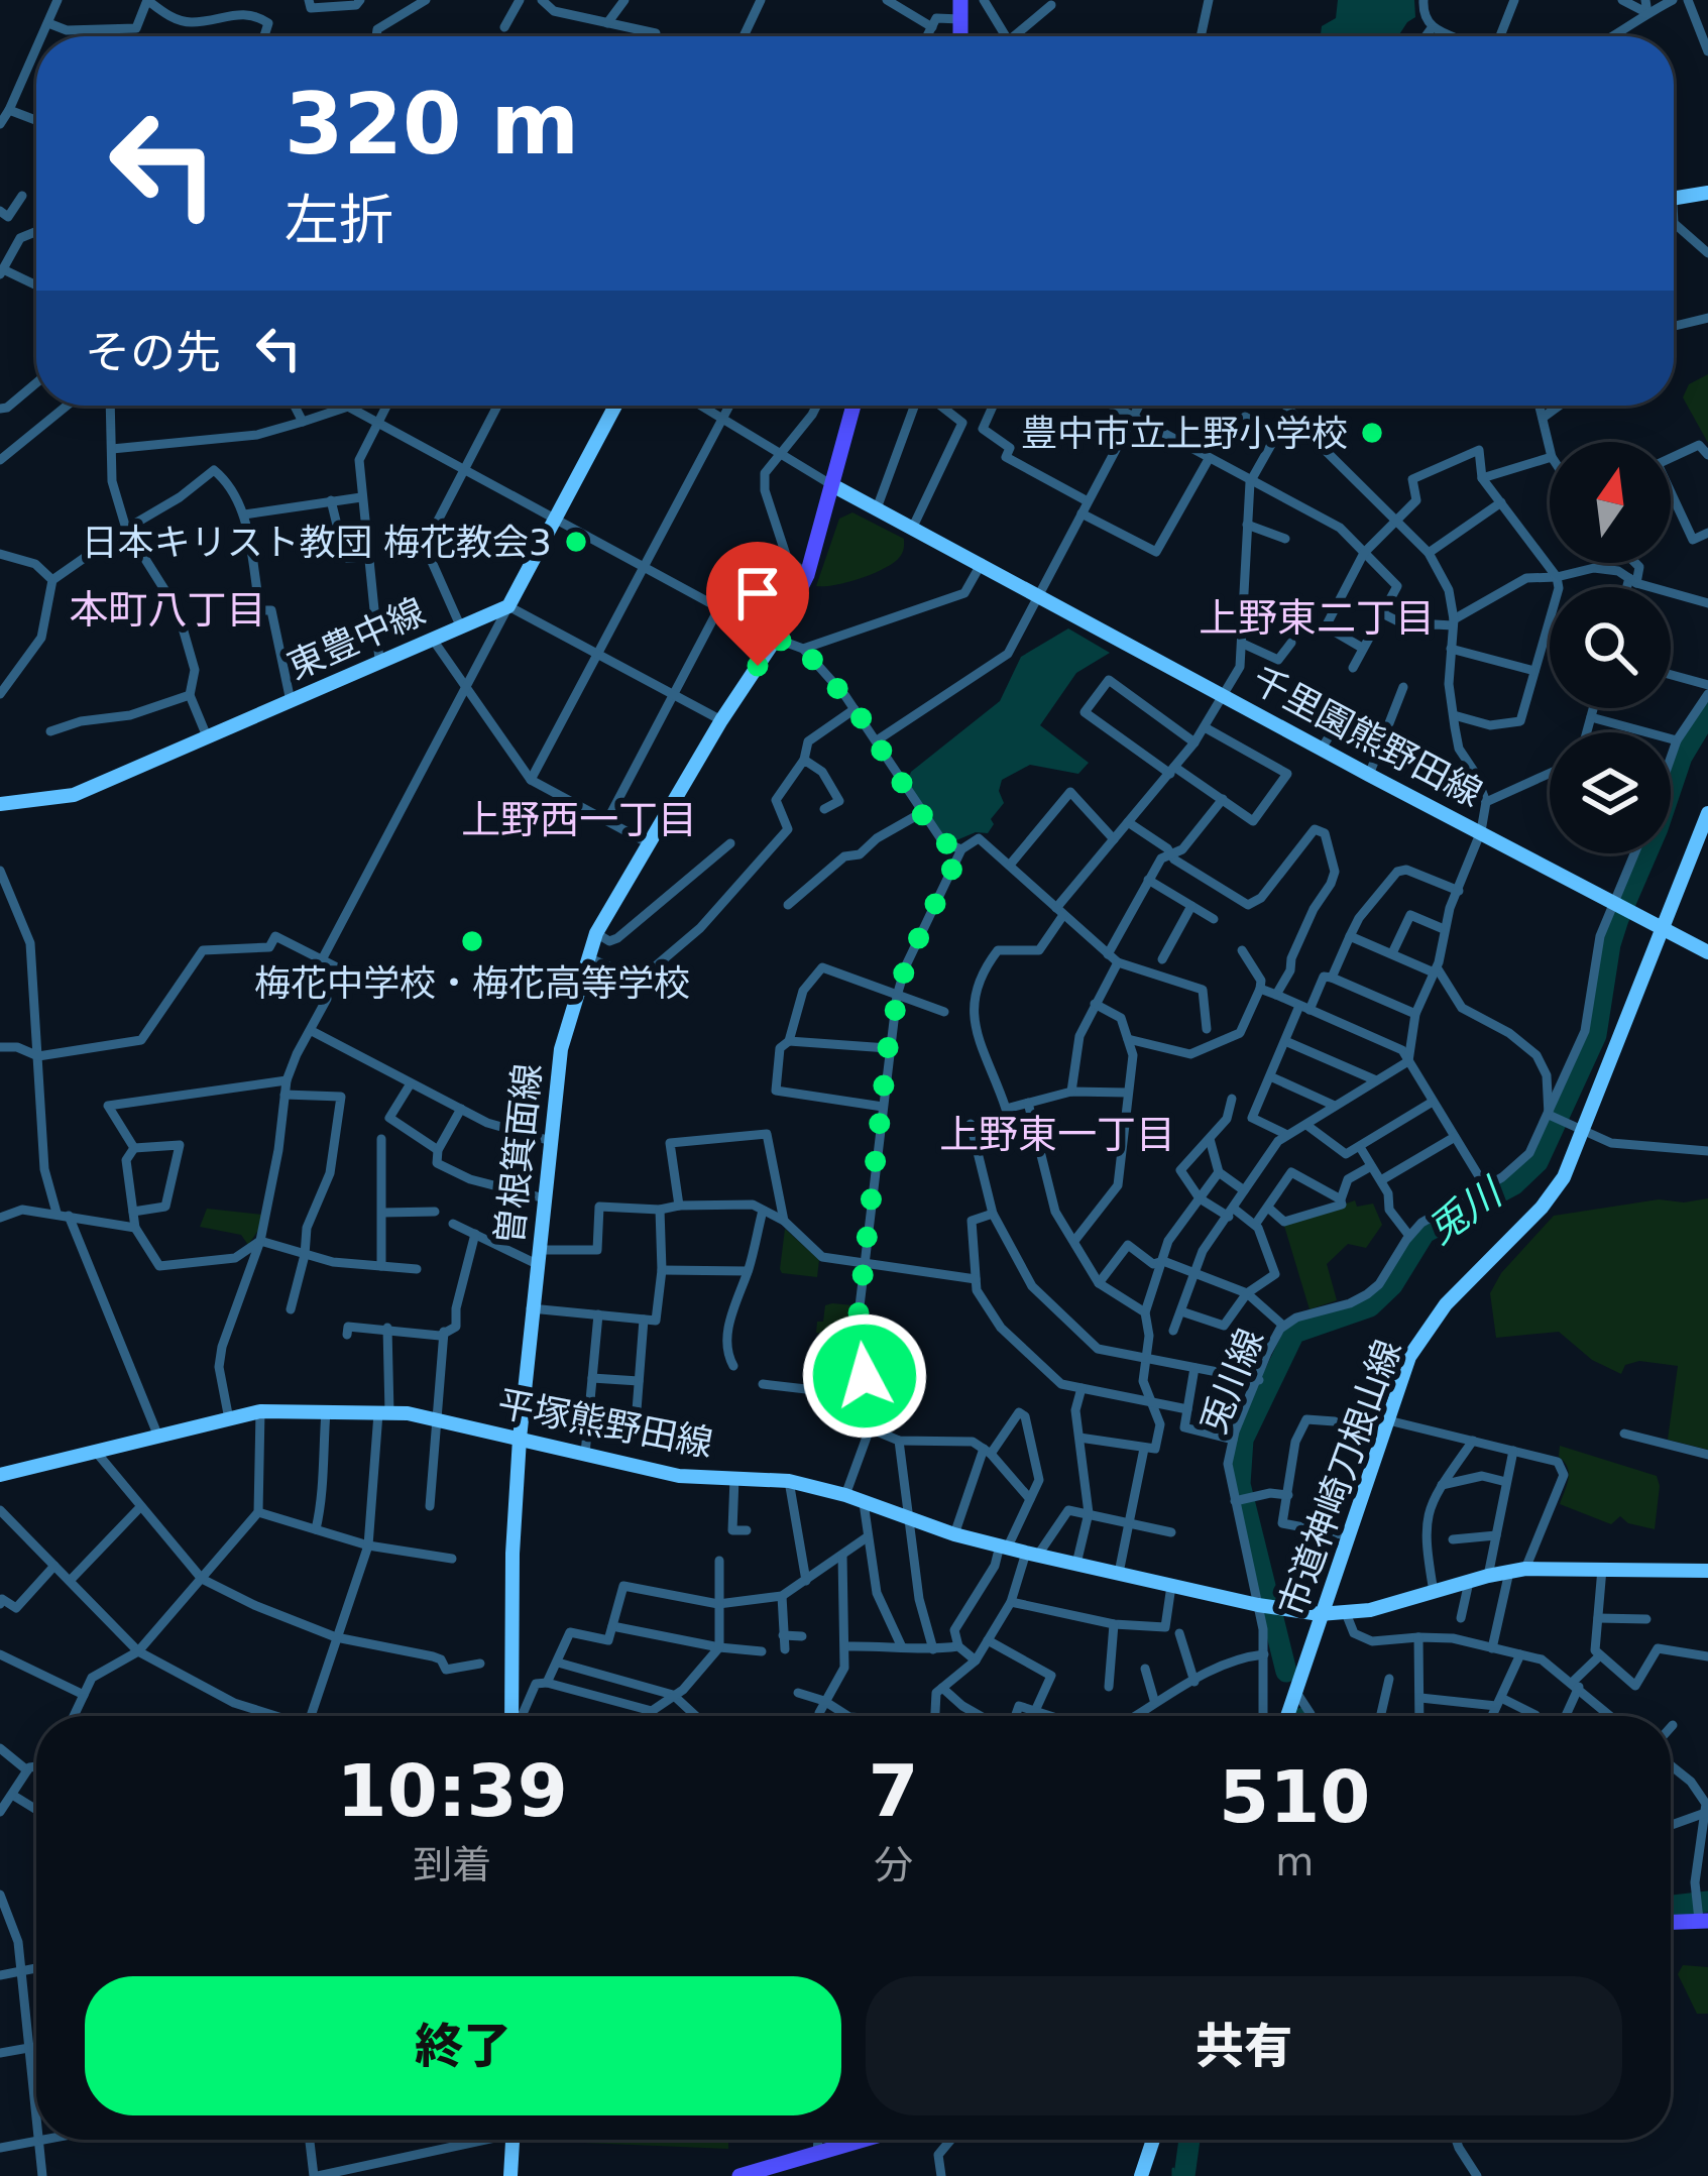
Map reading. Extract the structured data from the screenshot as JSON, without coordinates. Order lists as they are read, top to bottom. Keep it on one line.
{"streets":{"street":["東豊中線","千里園熊野田線","曽根箕面線","兎川線","平塚熊野田線","市道神崎刀根山線"]},"crossings":[["千里園熊野田線","兎川線"],["千里園熊野田線","市道神崎刀根山線"],["曽根箕面線","平塚熊野田線"],["兎川線","平塚熊野田線"],["平塚熊野田線","市道神崎刀根山線"]],"districts":["本町八丁目","上野東二丁目","上野西一丁目","上野東一丁目"],"water":["兎川"],"places":["豊中市立上野小学校","日本キリスト教団 梅花教会3","梅花中学校・梅花高等学校"],"north":"top","page":{"turn":["320 m","左折"],"then":"その先","eta":["10:39","到着","7","分","510","m"],"buttons":["終了","共有"]}}
